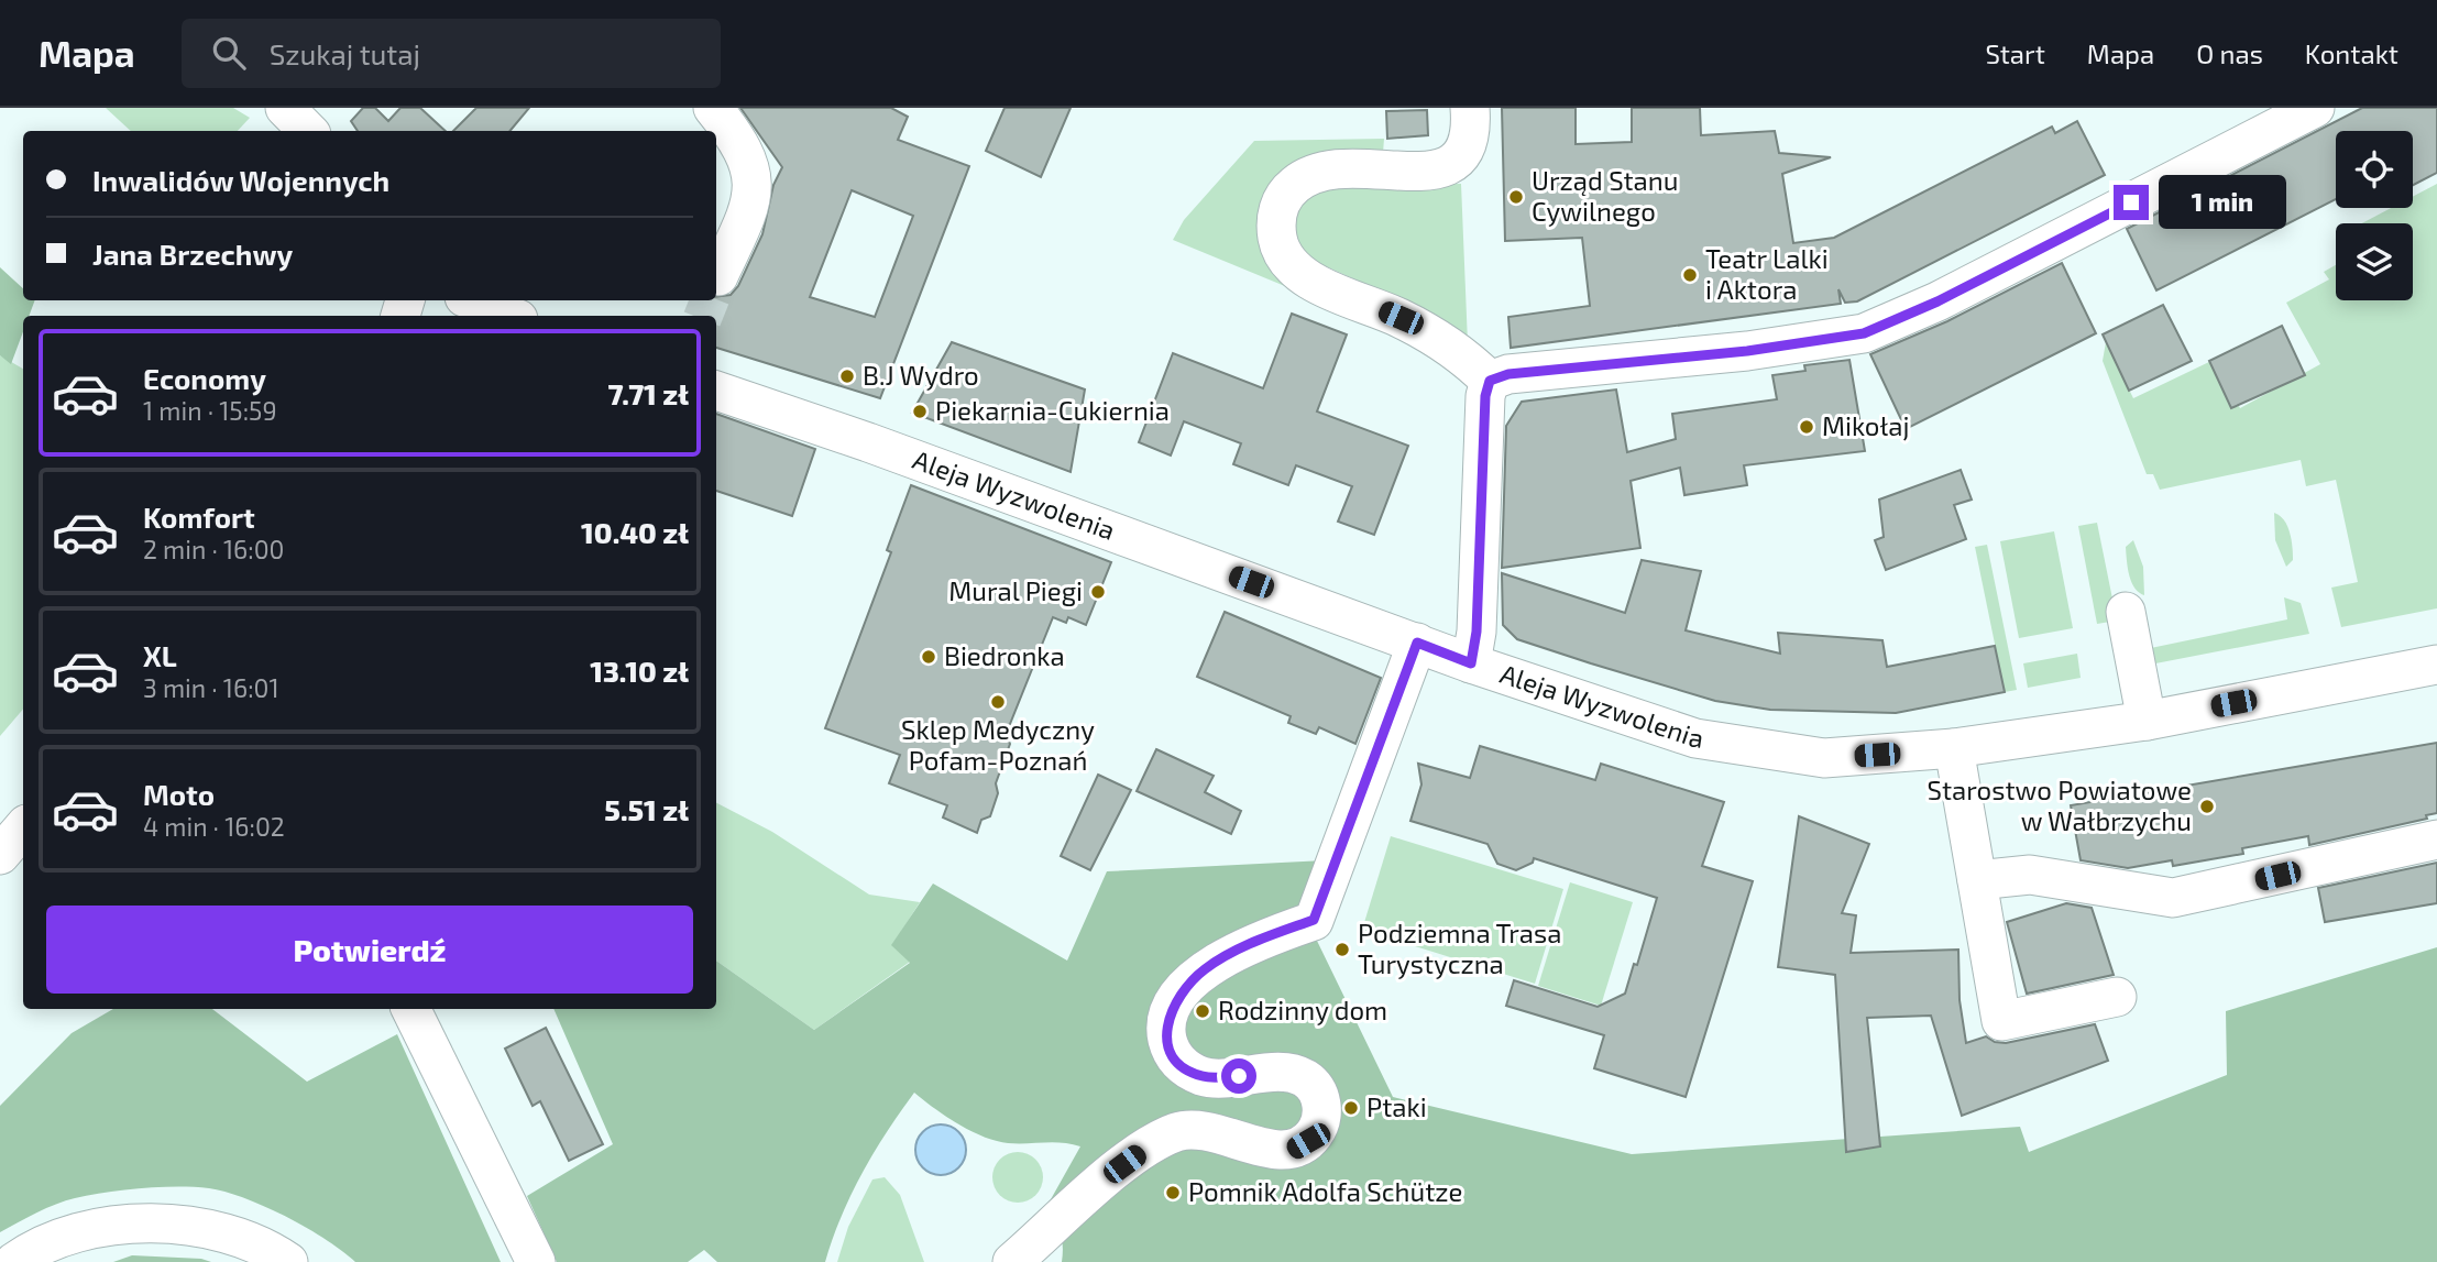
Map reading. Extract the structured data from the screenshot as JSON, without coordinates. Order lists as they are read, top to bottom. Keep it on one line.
{"streets":{"street":["Aleja Wyzwolenia"]},"places":["Urząd Stanu Cywilnego","Teatr Lalki i Aktora","B.J Wydro","Piekarnia-Cukiernia","Mikołaj","Mural Piegi","Biedronka","Sklep Medyczny Pofam-Poznań","Starostwo Powiatowe w Wałbrzychu","Podziemna Trasa Turystyczna","Rodzinny dom","Ptaki","Pomnik Adolfa Schütze"],"page":{"header":"Mapa","search":"Szukaj tutaj","nav":["Start","Mapa","O nas","Kontakt"],"banner":["Inwalidów Wojennych","Jana Brzechwy"],"bubble":"1 min","list":[{"name":"Economy","note":"1 min · 15:59","value":"7.71 zł"},{"name":"Komfort","note":"2 min · 16:00","value":"10.40 zł"},{"name":"XL","note":"3 min · 16:01","value":"13.10 zł"},{"name":"Moto","note":"4 min · 16:02","value":"5.51 zł"}],"buttons":"Potwierdź"}}
